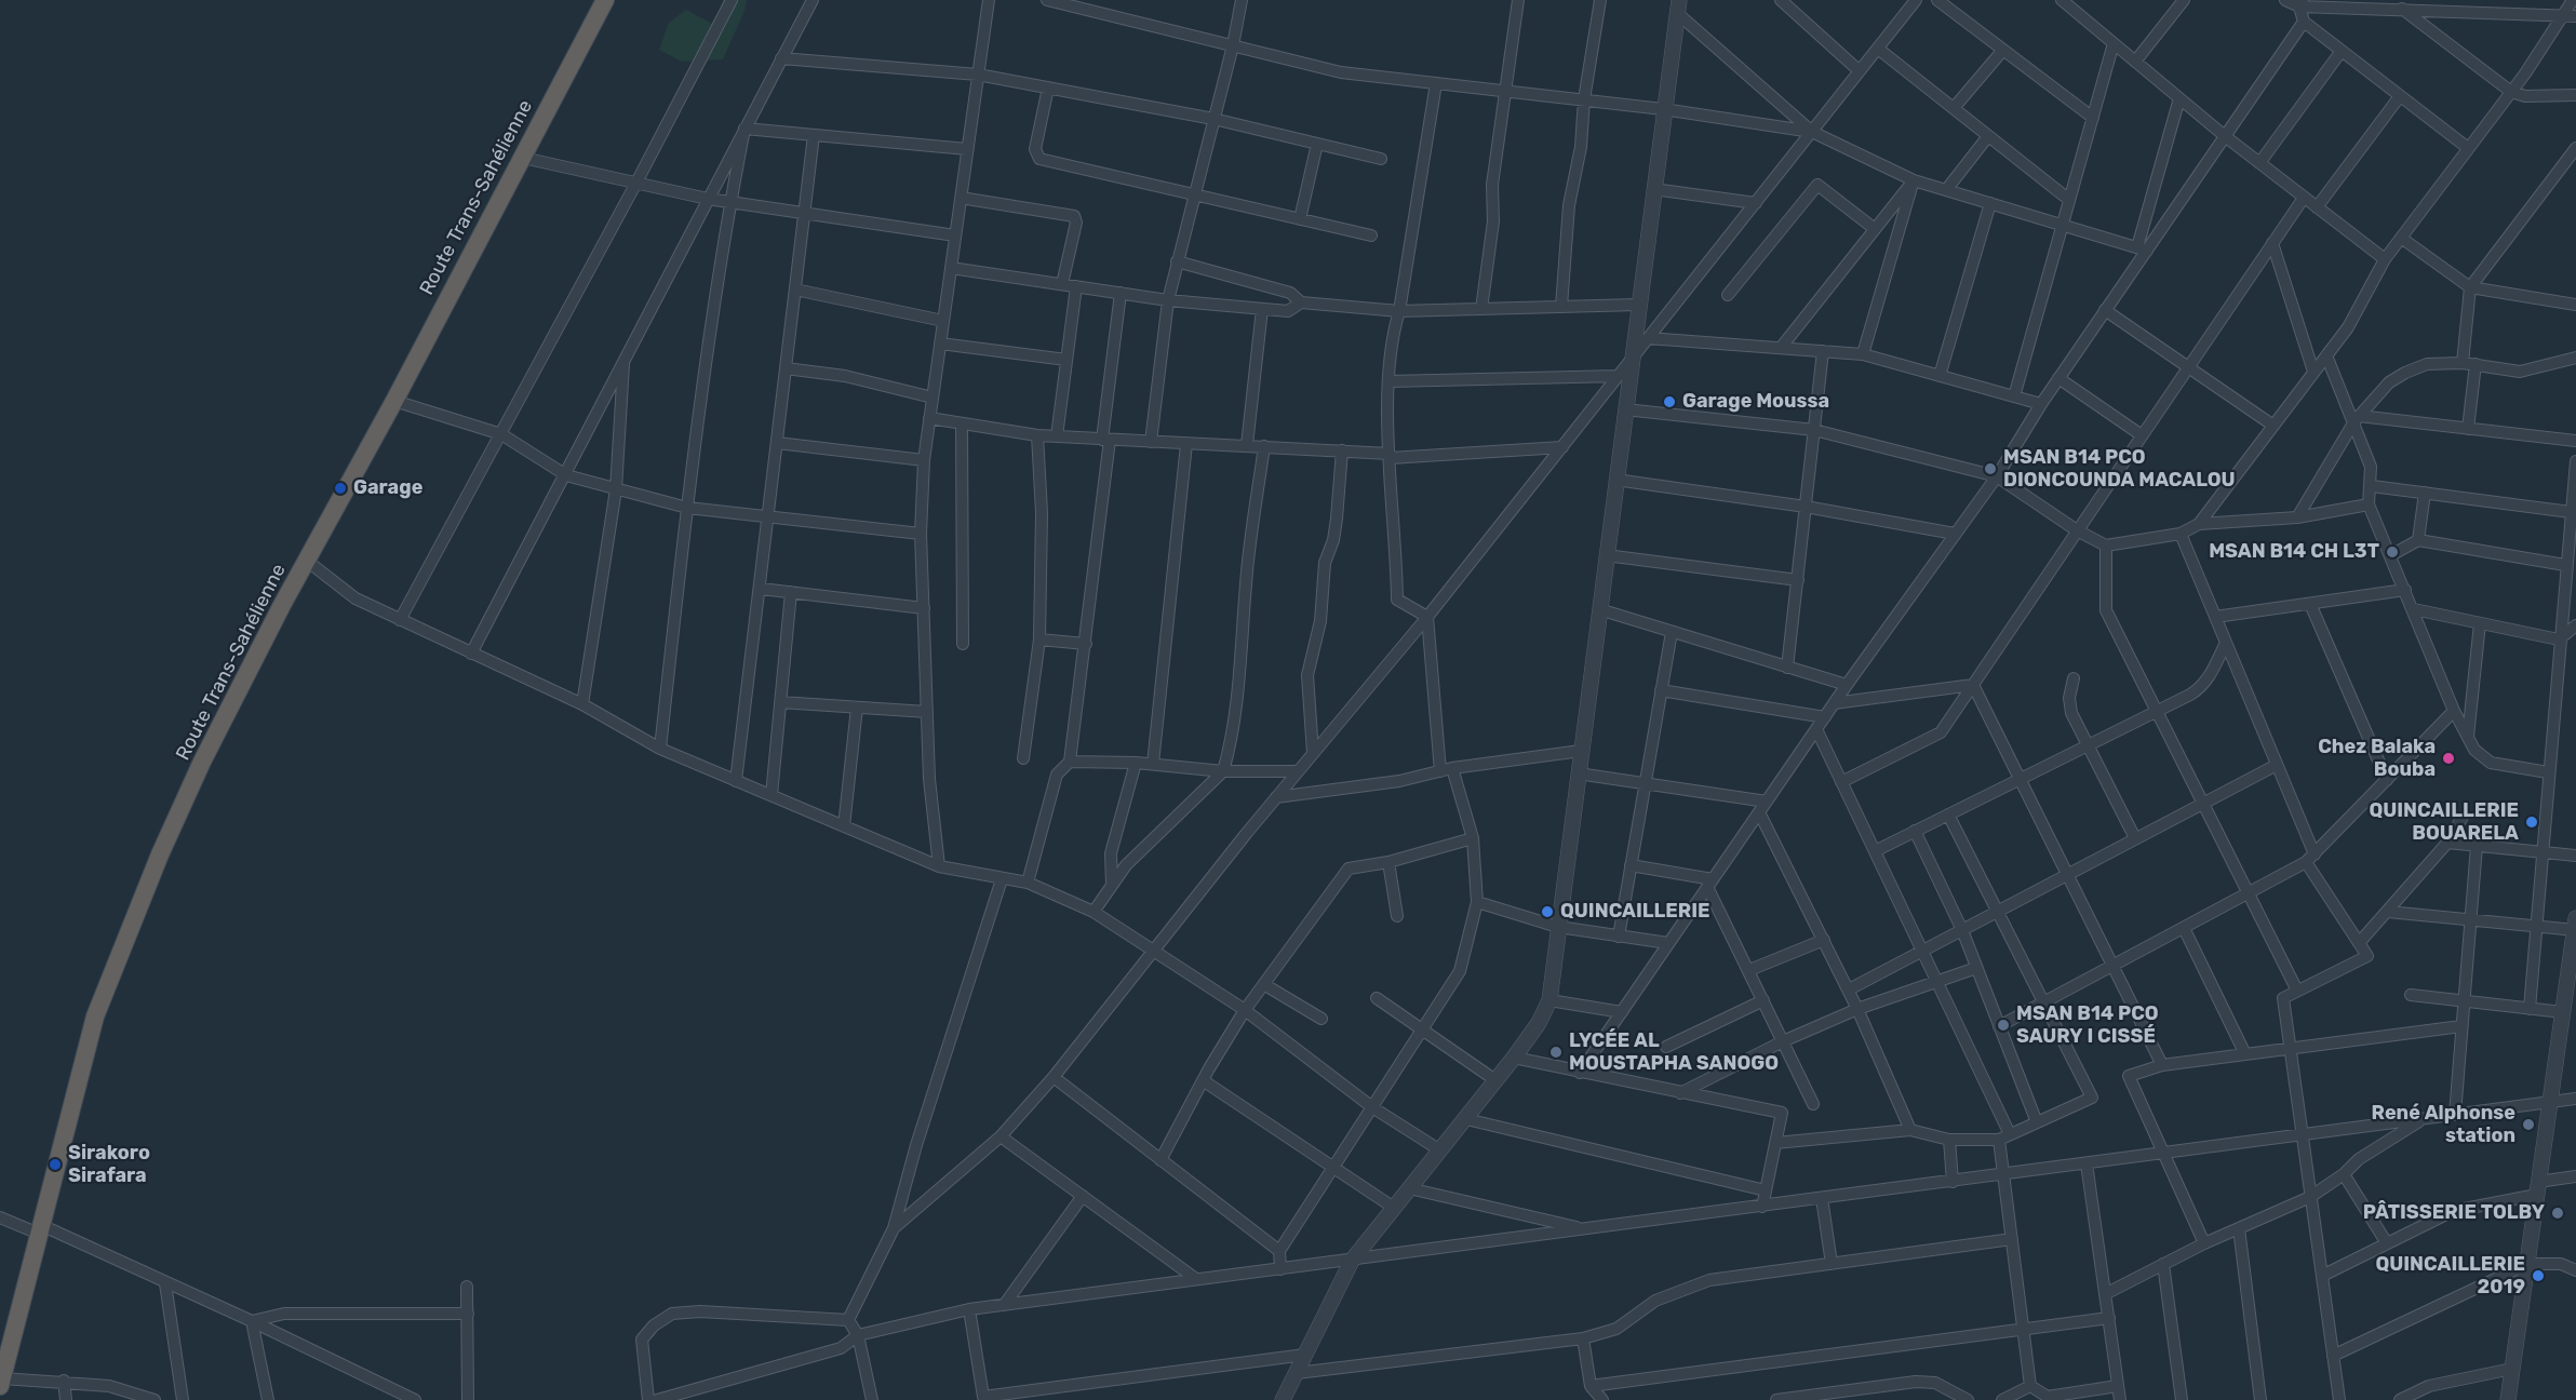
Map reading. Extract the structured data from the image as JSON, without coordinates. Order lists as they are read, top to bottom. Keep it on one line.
{"streets":{"highway":["Route Trans-Sahélienne"]},"places":["Garage Moussa","MSAN B14 PCO DIONCOUNDA MACALOU","Garage","MSAN B14 CH L3T","Chez Balaka Bouba","QUINCAILLERIE BOUARELA","QUINCAILLERIE","MSAN B14 PCO SAURY I CISSÉ","LYCÉE AL MOUSTAPHA SANOGO","René Alphonse station","Sirakoro Sirafara","PÂTISSERIE TOLBY","QUINCAILLERIE 2019"]}
